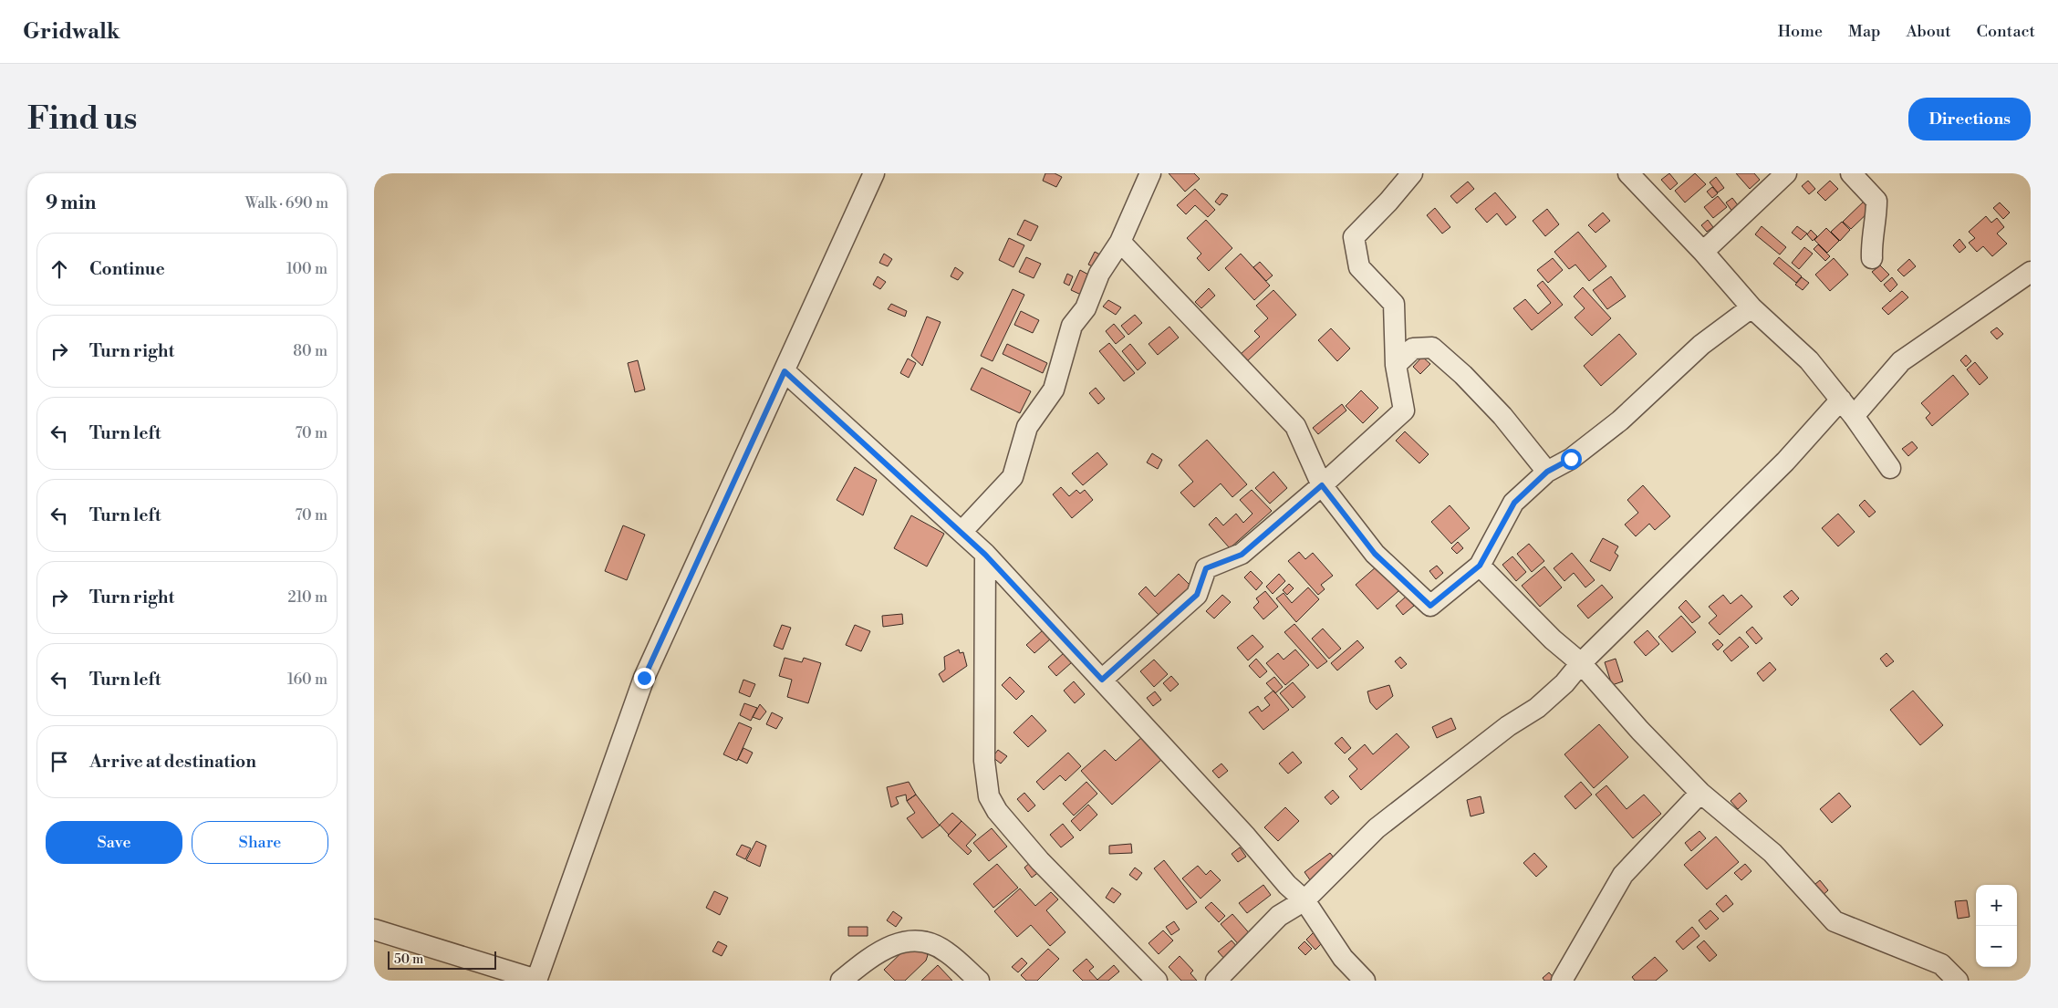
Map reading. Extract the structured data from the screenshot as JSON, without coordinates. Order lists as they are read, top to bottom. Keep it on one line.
{"scale_bar":"50 m","page":{"header":"Gridwalk","nav":["Home","Map","About","Contact"],"buttons":["Directions",["Save","Share"]],"title":"Find us","heading":["9 min","Walk · 690 m"],"list":[["Continue","100 m"],["Turn right","80 m"],["Turn left","70 m"],["Turn left","70 m"],["Turn right","210 m"],["Turn left","160 m"],"Arrive at destination"],"map_buttons":["+","−"],"scale":"50 m"}}
